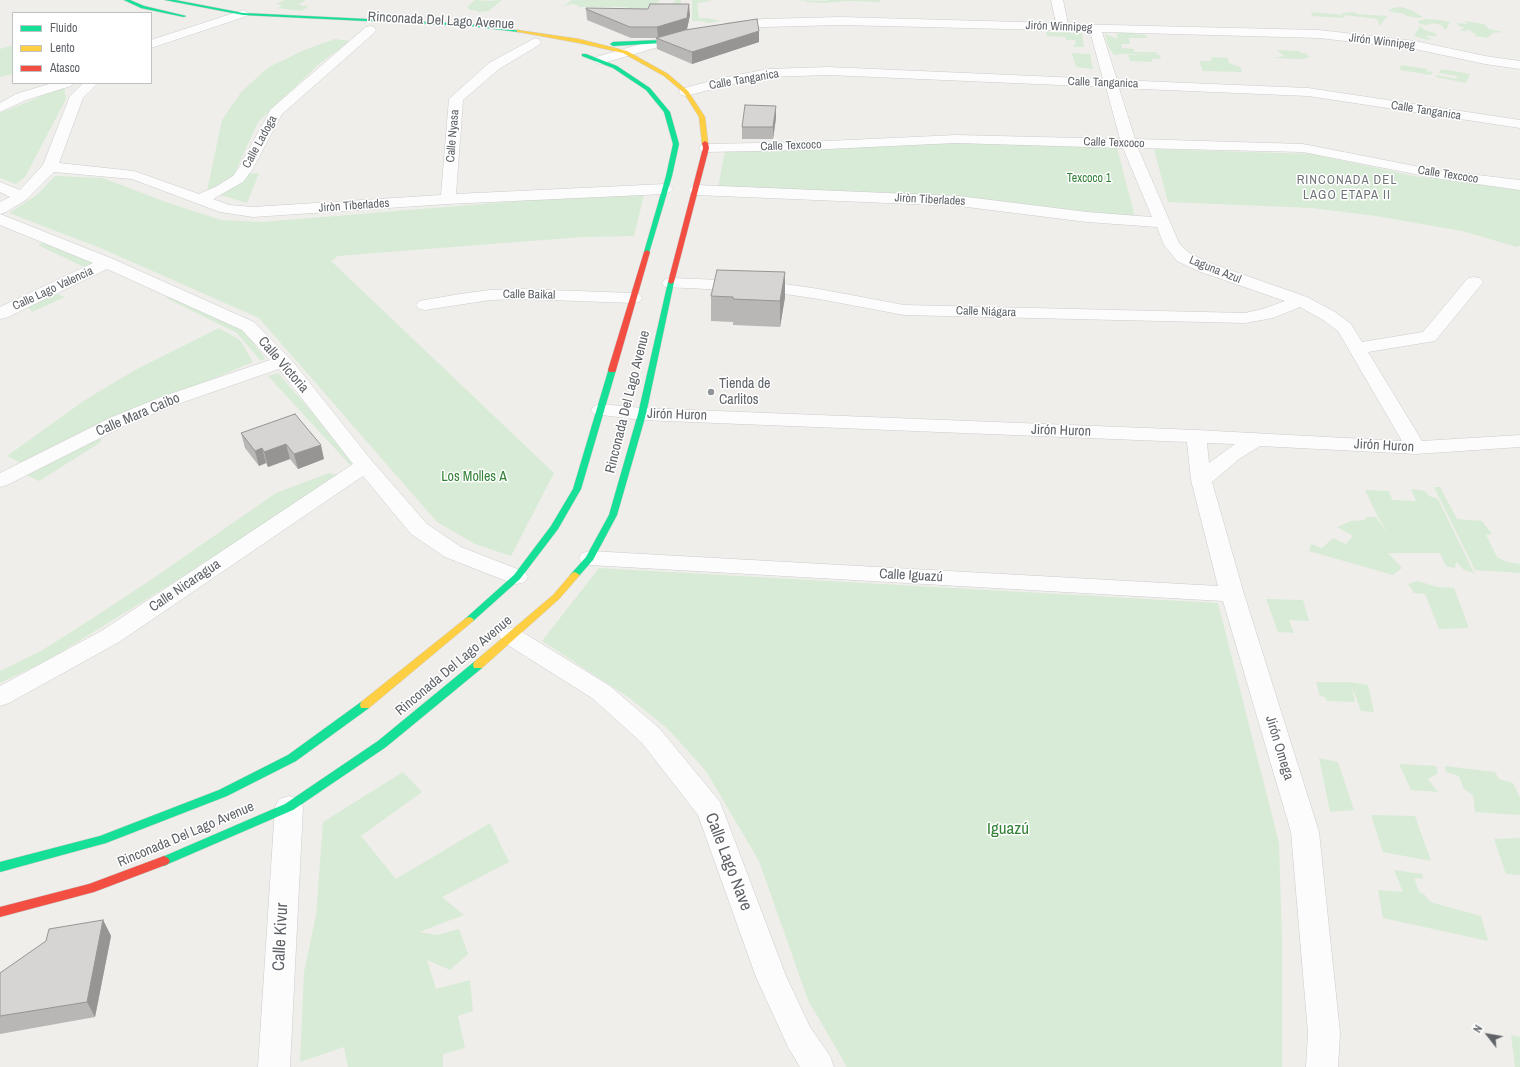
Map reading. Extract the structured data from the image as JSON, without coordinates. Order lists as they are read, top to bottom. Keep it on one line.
{"streets":{"street":["Rinconada Del Lago Avenue","Jirón Winnipeg","Calle Tanganica","Calle Nyasa","Calle Ladoga","Calle Texcoco","Jiròn Tiberlades","Laguna Azul","Calle Lago Valencia","Calle Baikal","Calle Niágara","Calle Victoria","Calle Mara Caibo","Jirón Huron","Calle Iguazú","Calle Nicaragua","Jirón Omega","Calle Lago Nave","Calle Kivur"]},"crossings":[["Rinconada Del Lago Avenue","Calle Tanganica"],["Rinconada Del Lago Avenue","Calle Nyasa"],["Rinconada Del Lago Avenue","Calle Ladoga"],["Rinconada Del Lago Avenue","Calle Texcoco"],["Rinconada Del Lago Avenue","Jiròn Tiberlades"],["Rinconada Del Lago Avenue","Calle Baikal"],["Rinconada Del Lago Avenue","Calle Niágara"],["Rinconada Del Lago Avenue","Calle Victoria"],["Rinconada Del Lago Avenue","Jirón Huron"],["Rinconada Del Lago Avenue","Calle Iguazú"],["Rinconada Del Lago Avenue","Calle Lago Nave"],["Rinconada Del Lago Avenue","Calle Kivur"],["Jirón Winnipeg","Laguna Azul"],["Calle Tanganica","Laguna Azul"],["Calle Nyasa","Jiròn Tiberlades"],["Calle Ladoga","Jiròn Tiberlades"],["Calle Texcoco","Laguna Azul"],["Jiròn Tiberlades","Laguna Azul"],["Laguna Azul","Calle Niágara"],["Laguna Azul","Jirón Huron"],["Calle Lago Valencia","Calle Victoria"],["Calle Victoria","Calle Mara Caibo"],["Calle Victoria","Calle Nicaragua"],["Jirón Huron","Jirón Omega"],["Calle Iguazú","Jirón Omega"]],"districts":["RINCONADA DEL LAGO ETAPA II"],"parks":["Texcoco 1","Los Molles A","Iguazú"],"places":["Tienda de Carlitos"],"legend":["Fluido","Lento","Atasco"],"north":"top left"}
